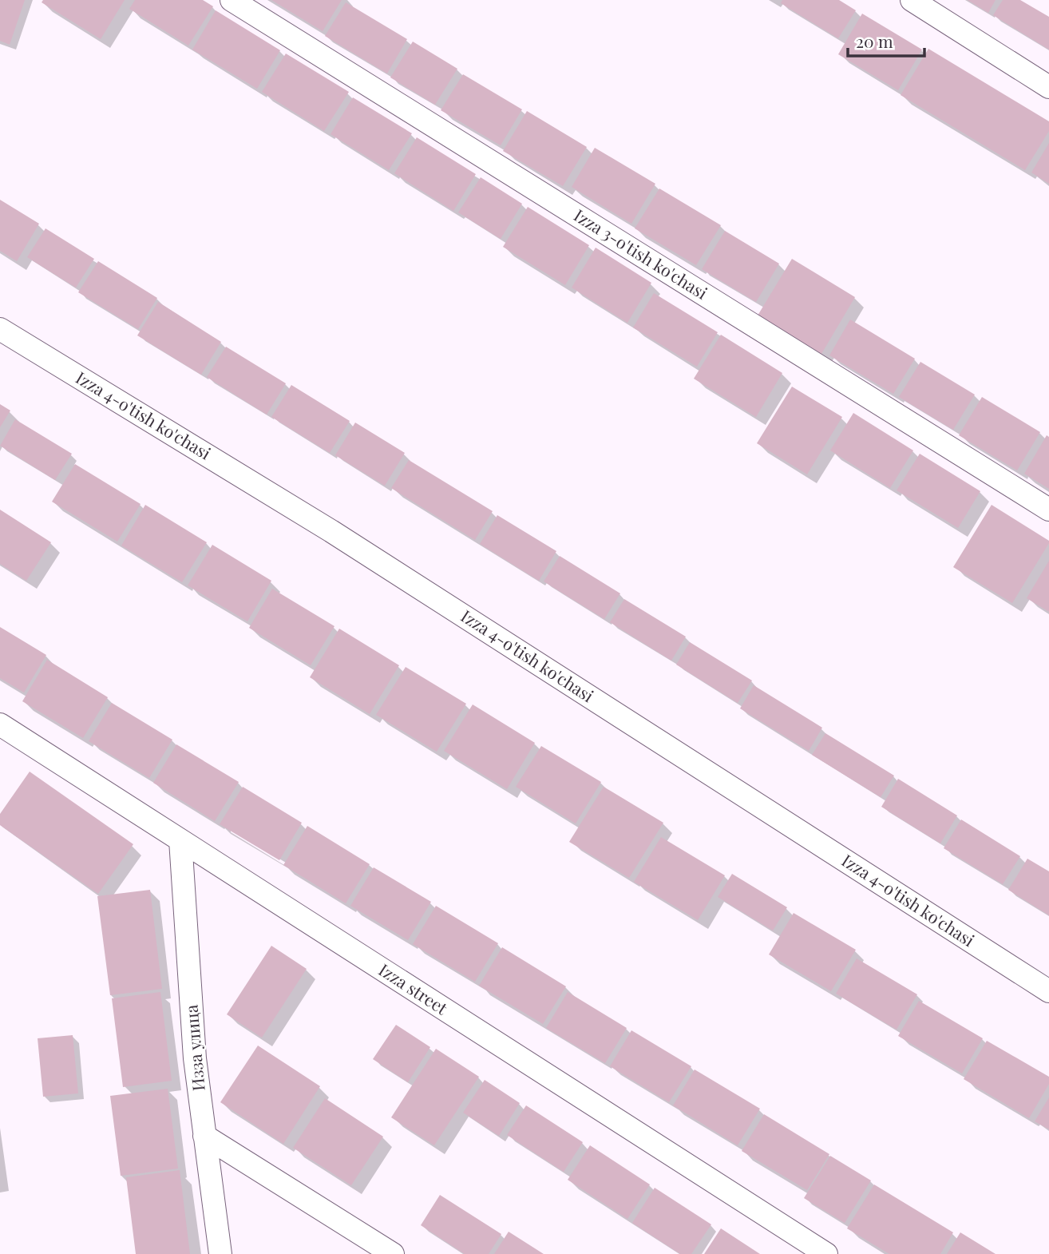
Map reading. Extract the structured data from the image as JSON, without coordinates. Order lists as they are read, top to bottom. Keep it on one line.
{"streets":{"street":["Izza 3-o'tish ko'chasi","Izza 4-o'tish ko'chasi","Izza street","Изза улица"]},"crossings":[["Izza street","Изза улица"]],"scale_bar":"20 m"}
